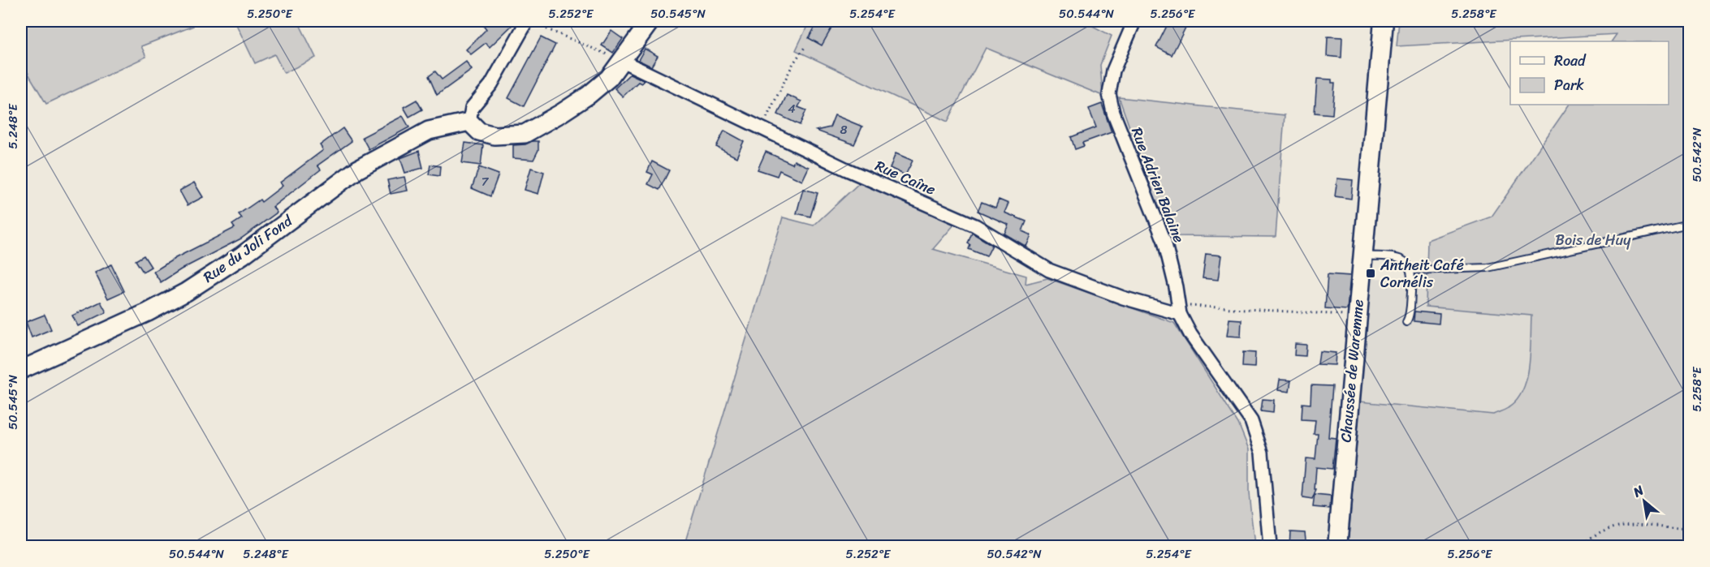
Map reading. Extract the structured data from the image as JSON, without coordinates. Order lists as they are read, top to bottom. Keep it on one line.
{"streets":{"main road":["Chaussée de Waremme"],"street":["Rue Caîne","Rue Adrien Balaine","Rue du Joli Fond"]},"crossings":[["Rue Caîne","Rue Adrien Balaine"]],"parks":["Bois de Huy"],"places":{"transit":["Antheit Café Cornélis"]},"house_numbers":["4","8","7"],"legend":["Road","Park"],"north":"top left","coordinates":["5.250°E","5.252°E","50.545°N","5.254°E","50.544°N","5.256°E","5.258°E","5.248°E","50.542°N"]}
